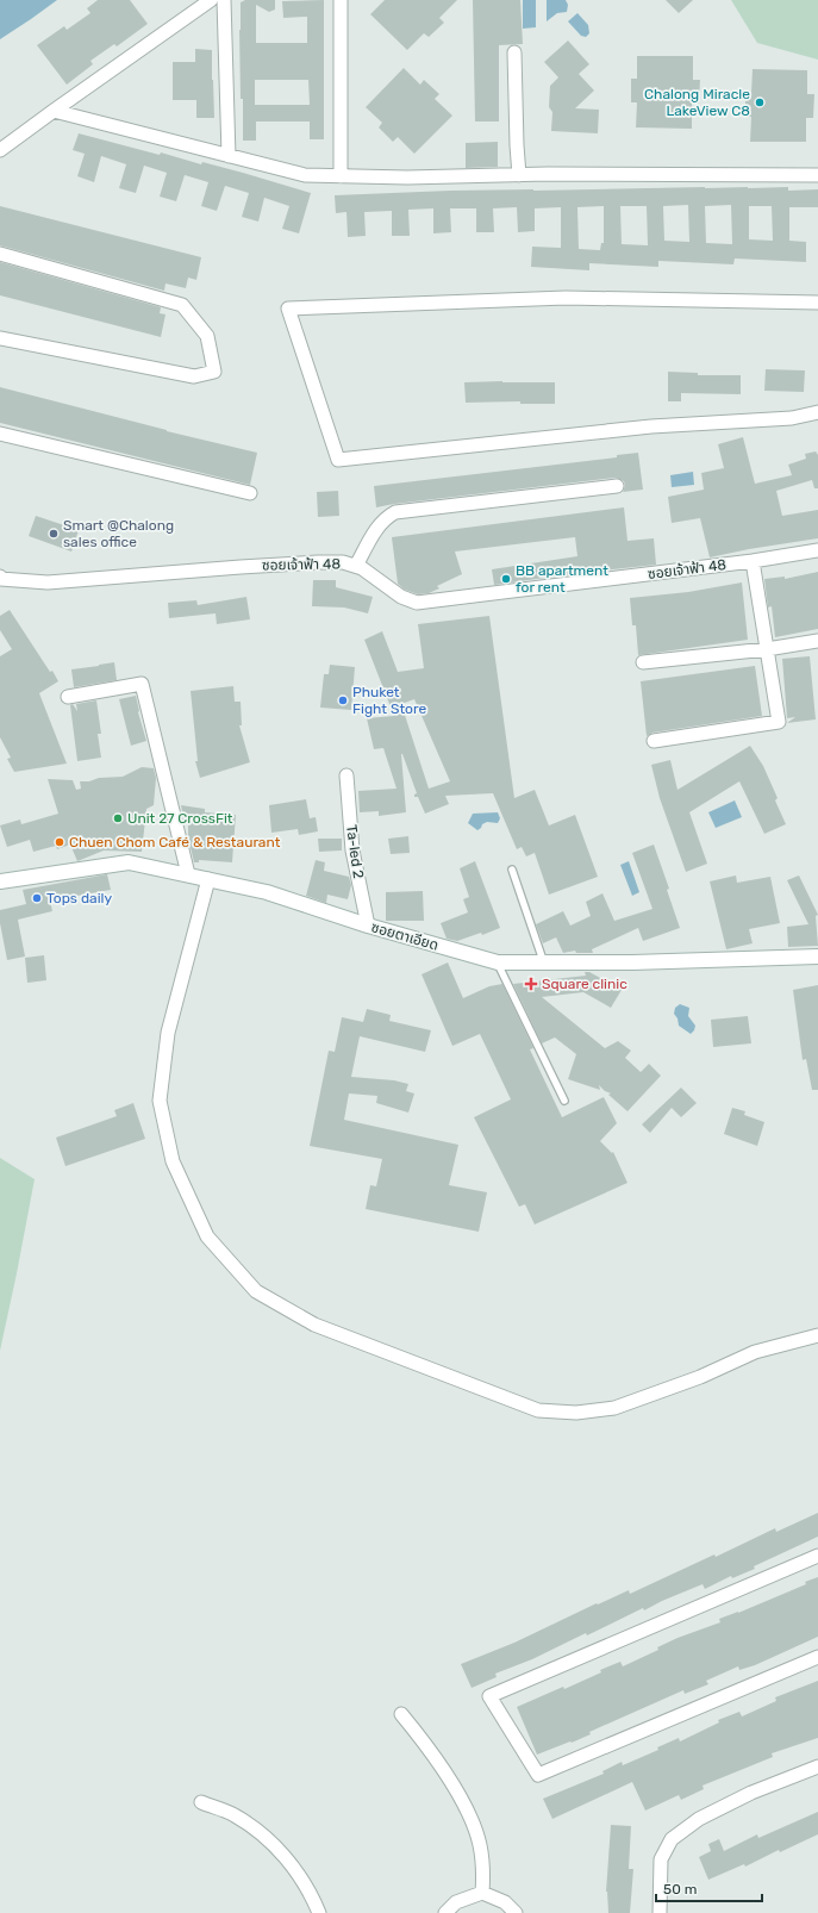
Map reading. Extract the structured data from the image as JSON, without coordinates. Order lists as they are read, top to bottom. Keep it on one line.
{"streets":{"street":["ซอยเจ้าฟ้า 48","Ta-Ied 2","ซอยตาเอียด"]},"crossings":[["Ta-Ied 2","ซอยตาเอียด"]],"places":{"other":["Chalong Miracle LakeView C8","Smart @Chalong sales office","BB apartment for rent","Phuket Fight Store","Unit 27 CrossFit","Chuen Chom Café & Restaurant","Tops daily"],"health":["Square clinic"]},"scale_bar":"50 m"}
